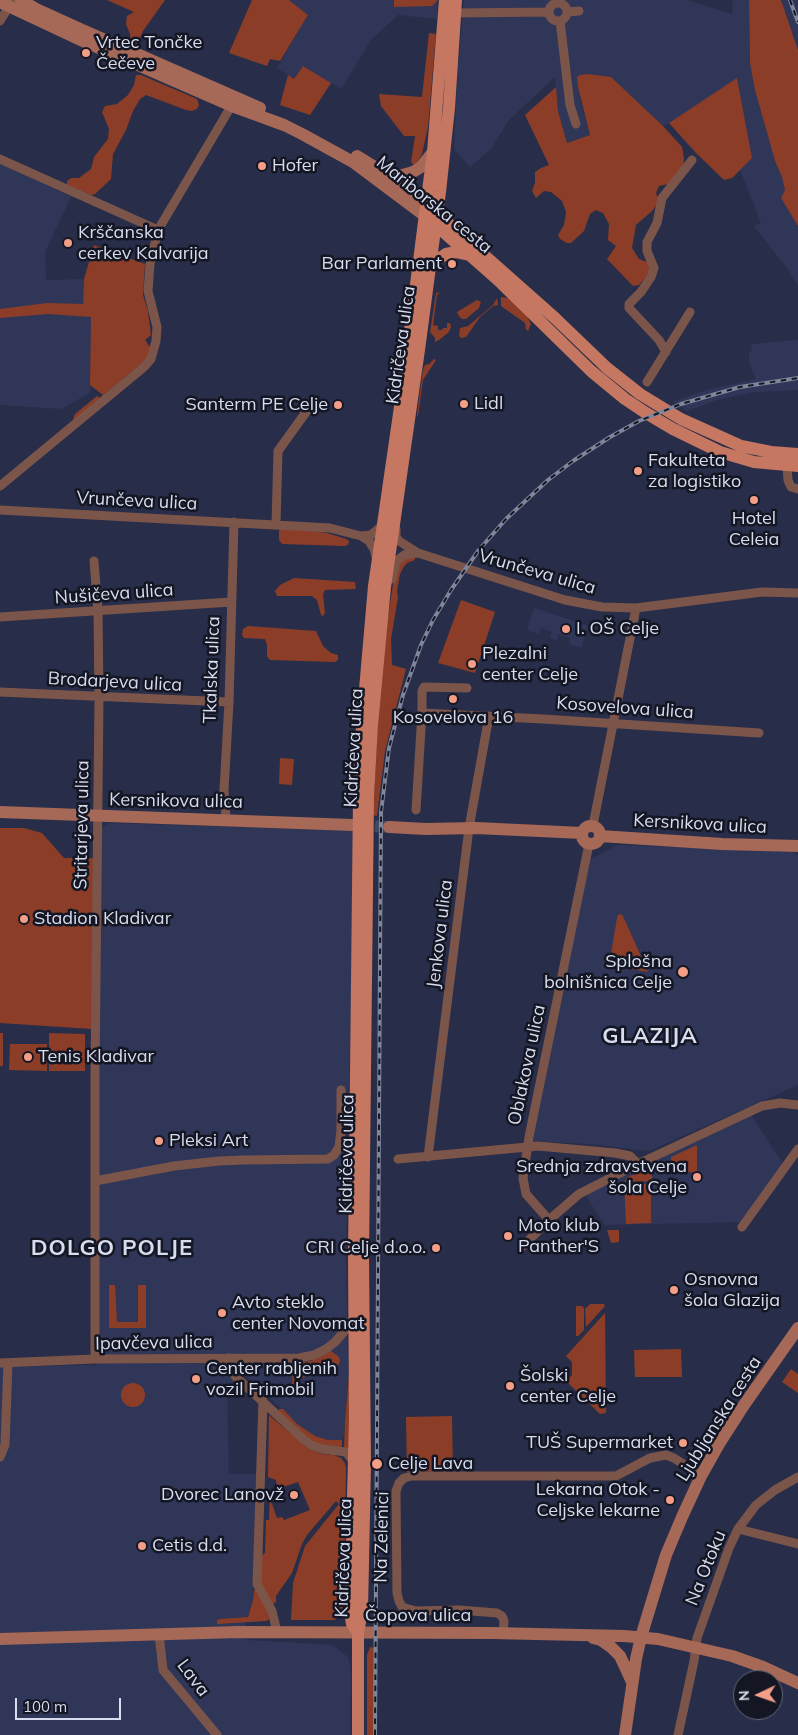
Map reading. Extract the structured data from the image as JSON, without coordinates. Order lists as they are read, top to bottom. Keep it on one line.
{"streets":{"main road":["Mariborska cesta","Kidričeva ulica"],"street":["Vrunčeva ulica","Nušičeva ulica","Tkalska ulica","Brodarjeva ulica","Kosovelova ulica","Kersnikova ulica","Stritarjeva ulica","Jenkova ulica","Oblakova ulica","Ipavčeva ulica","Ljubljanska cesta","Na Zelenici","Na Otoku","Čopova ulica","Lava"]},"crossings":[["Mariborska cesta","Kidričeva ulica"],["Kidričeva ulica","Vrunčeva ulica"],["Kidričeva ulica","Ipavčeva ulica"],["Kidričeva ulica","Čopova ulica"],["Vrunčeva ulica","Tkalska ulica"],["Nušičeva ulica","Tkalska ulica"],["Nušičeva ulica","Stritarjeva ulica"],["Tkalska ulica","Brodarjeva ulica"],["Tkalska ulica","Kersnikova ulica"],["Brodarjeva ulica","Stritarjeva ulica"],["Kosovelova ulica","Jenkova ulica"],["Kersnikova ulica","Stritarjeva ulica"],["Stritarjeva ulica","Ipavčeva ulica"],["Ljubljanska cesta","Na Zelenici"],["Ljubljanska cesta","Čopova ulica"],["Na Zelenici","Čopova ulica"],["Na Otoku","Čopova ulica"],["Čopova ulica","Lava"]],"districts":["GLAZIJA","DOLGO POLJE"],"places":["Vrtec Tončke Čečeve","Hofer","Krščanska cerkev Kalvarija","Bar Parlament","Lidl","Santerm PE Celje","Fakulteta za logistiko","Hotel Celeia","I. OŠ Celje","Plezalni center Celje","Kosovelova 16","Stadion Kladivar","Splošna bolnišnica Celje","Tenis Kladivar","Pleksi Art","Srednja zdravstvena šola Celje","Moto klub Panther'S","CRI Celje d.o.o.","Osnovna šola Glazija","Avto steklo center Novomat","Center rabljenih vozil Frimobil","Šolski center Celje","TUŠ Supermarket","Celje Lava","Dvorec Lanovž","Lekarna Otok - Celjske lekarne","Cetis d.d."],"scale_bar":"100 m","north":"left"}
